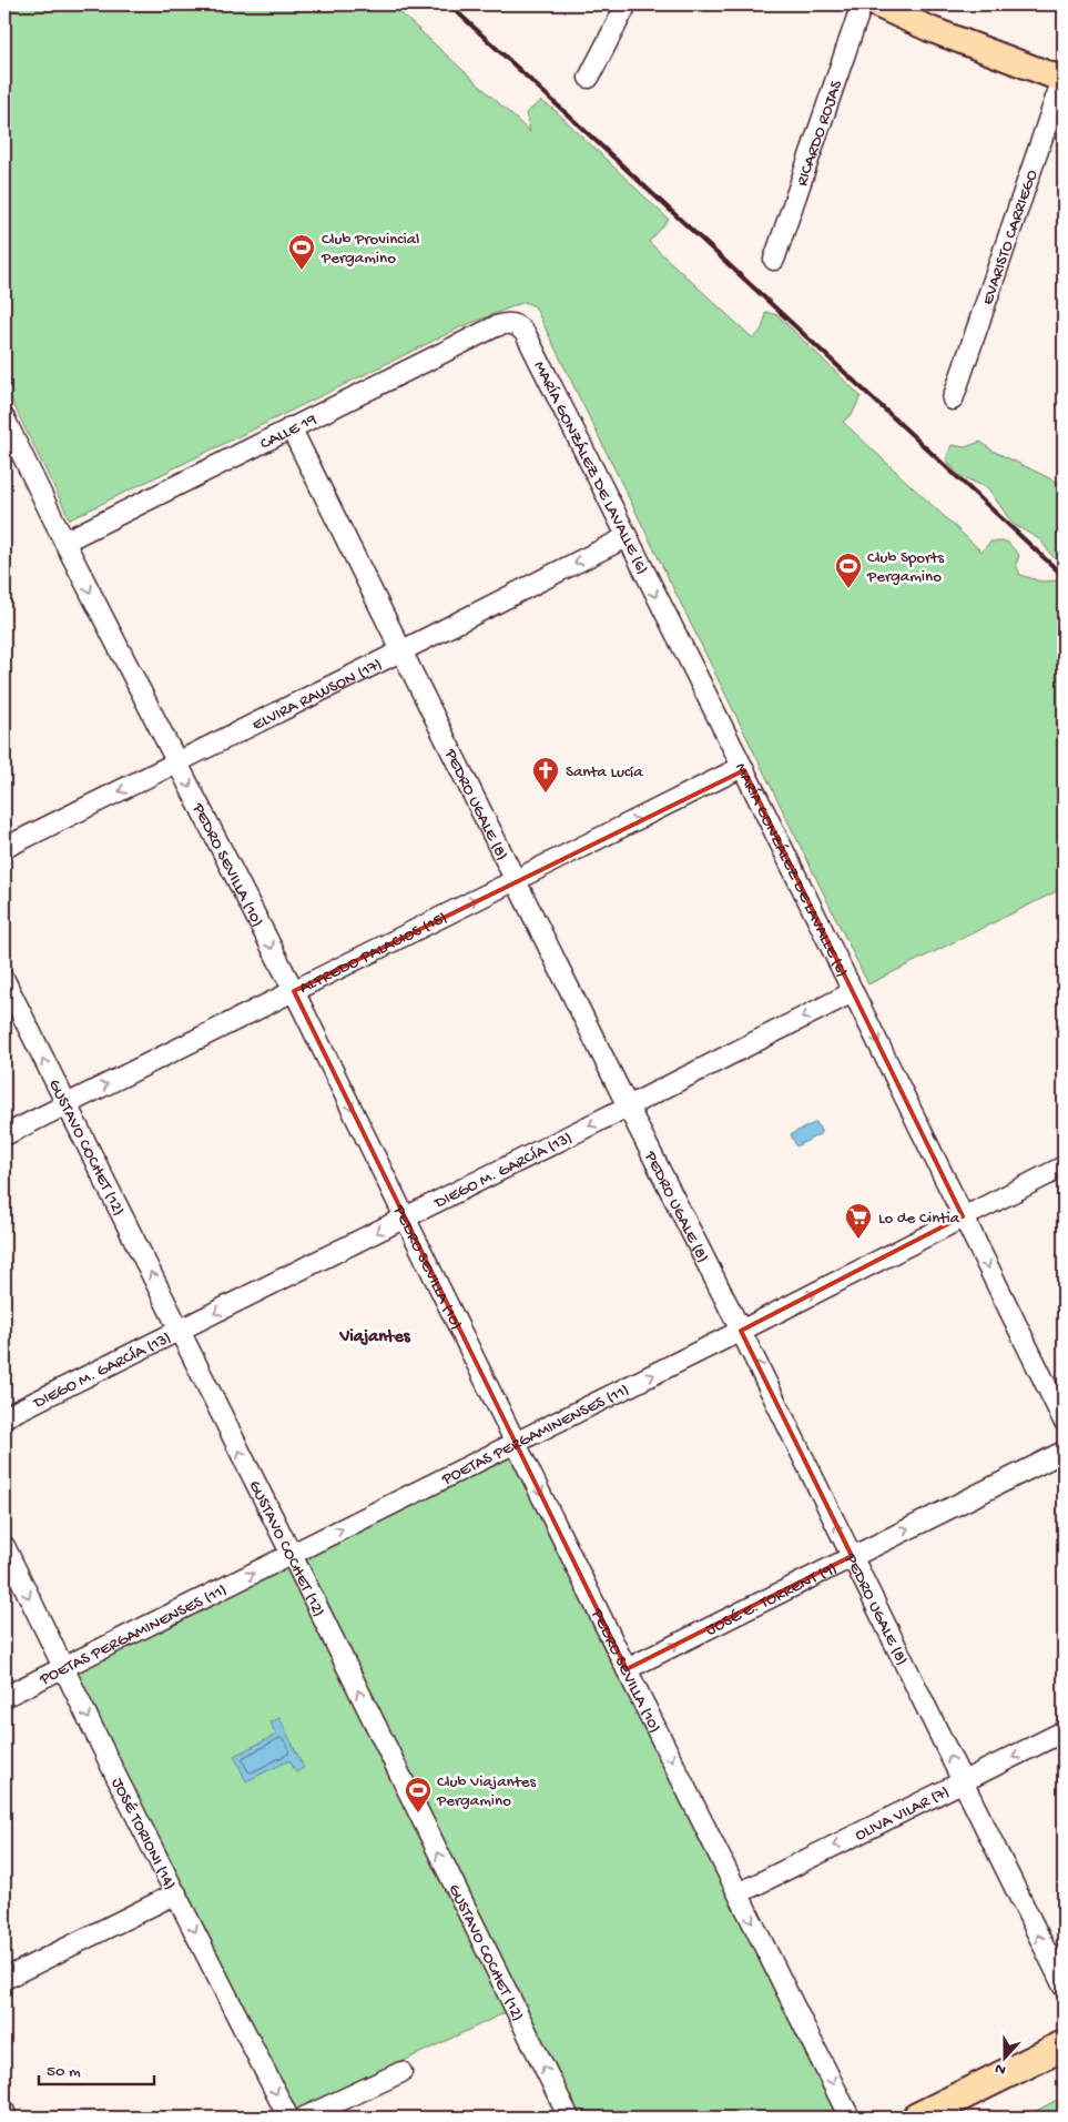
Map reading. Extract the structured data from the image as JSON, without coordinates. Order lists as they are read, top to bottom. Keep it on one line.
{"streets":{"street":["RICARDO ROJAS","EVARISTO CARRIEGO","CALLE 19","MARÍA GONZÁLEZ DE LAVALLE (6)","ELVIRA RAWSON (17)","PEDRO UGALE (8)","PEDRO SEVILLA (10)","ALFREDO PALACIOS (15)","GUSTAVO COCHET (12)","DIEGO M. GARCÍA (13)","POETAS PERGAMINENSES (11)","JOSÉ E. TORRENT (9)","OLIVA VILAR (7)","JOSÉ TORIONI (14)"]},"crossings":[["CALLE 19","MARÍA GONZÁLEZ DE LAVALLE (6)"],["CALLE 19","PEDRO UGALE (8)"],["CALLE 19","PEDRO SEVILLA (10)"],["MARÍA GONZÁLEZ DE LAVALLE (6)","ELVIRA RAWSON (17)"],["MARÍA GONZÁLEZ DE LAVALLE (6)","ALFREDO PALACIOS (15)"],["MARÍA GONZÁLEZ DE LAVALLE (6)","DIEGO M. GARCÍA (13)"],["MARÍA GONZÁLEZ DE LAVALLE (6)","POETAS PERGAMINENSES (11)"],["ELVIRA RAWSON (17)","PEDRO UGALE (8)"],["ELVIRA RAWSON (17)","PEDRO SEVILLA (10)"],["PEDRO UGALE (8)","ALFREDO PALACIOS (15)"],["PEDRO UGALE (8)","DIEGO M. GARCÍA (13)"],["PEDRO UGALE (8)","POETAS PERGAMINENSES (11)"],["PEDRO UGALE (8)","JOSÉ E. TORRENT (9)"],["PEDRO UGALE (8)","OLIVA VILAR (7)"],["PEDRO SEVILLA (10)","ALFREDO PALACIOS (15)"],["PEDRO SEVILLA (10)","DIEGO M. GARCÍA (13)"],["PEDRO SEVILLA (10)","POETAS PERGAMINENSES (11)"],["PEDRO SEVILLA (10)","JOSÉ E. TORRENT (9)"],["PEDRO SEVILLA (10)","OLIVA VILAR (7)"],["ALFREDO PALACIOS (15)","GUSTAVO COCHET (12)"],["GUSTAVO COCHET (12)","DIEGO M. GARCÍA (13)"],["GUSTAVO COCHET (12)","POETAS PERGAMINENSES (11)"],["POETAS PERGAMINENSES (11)","JOSÉ TORIONI (14)"]],"one_way":["MARÍA GONZÁLEZ DE LAVALLE (6)","ELVIRA RAWSON (17)","PEDRO UGALE (8)","PEDRO SEVILLA (10)","ALFREDO PALACIOS (15)","GUSTAVO COCHET (12)","DIEGO M. GARCÍA (13)","POETAS PERGAMINENSES (11)","JOSÉ E. TORRENT (9)","OLIVA VILAR (7)","JOSÉ TORIONI (14)"],"districts":["Viajantes"],"places":{"sports":["Club Provincial Pergamino","Club Sports Pergamino","Club Viajantes Pergamino"],"church":["Santa Lucía"],"supermarket":["Lo de Cintia"]},"scale_bar":"50 m","north":"bottom"}
